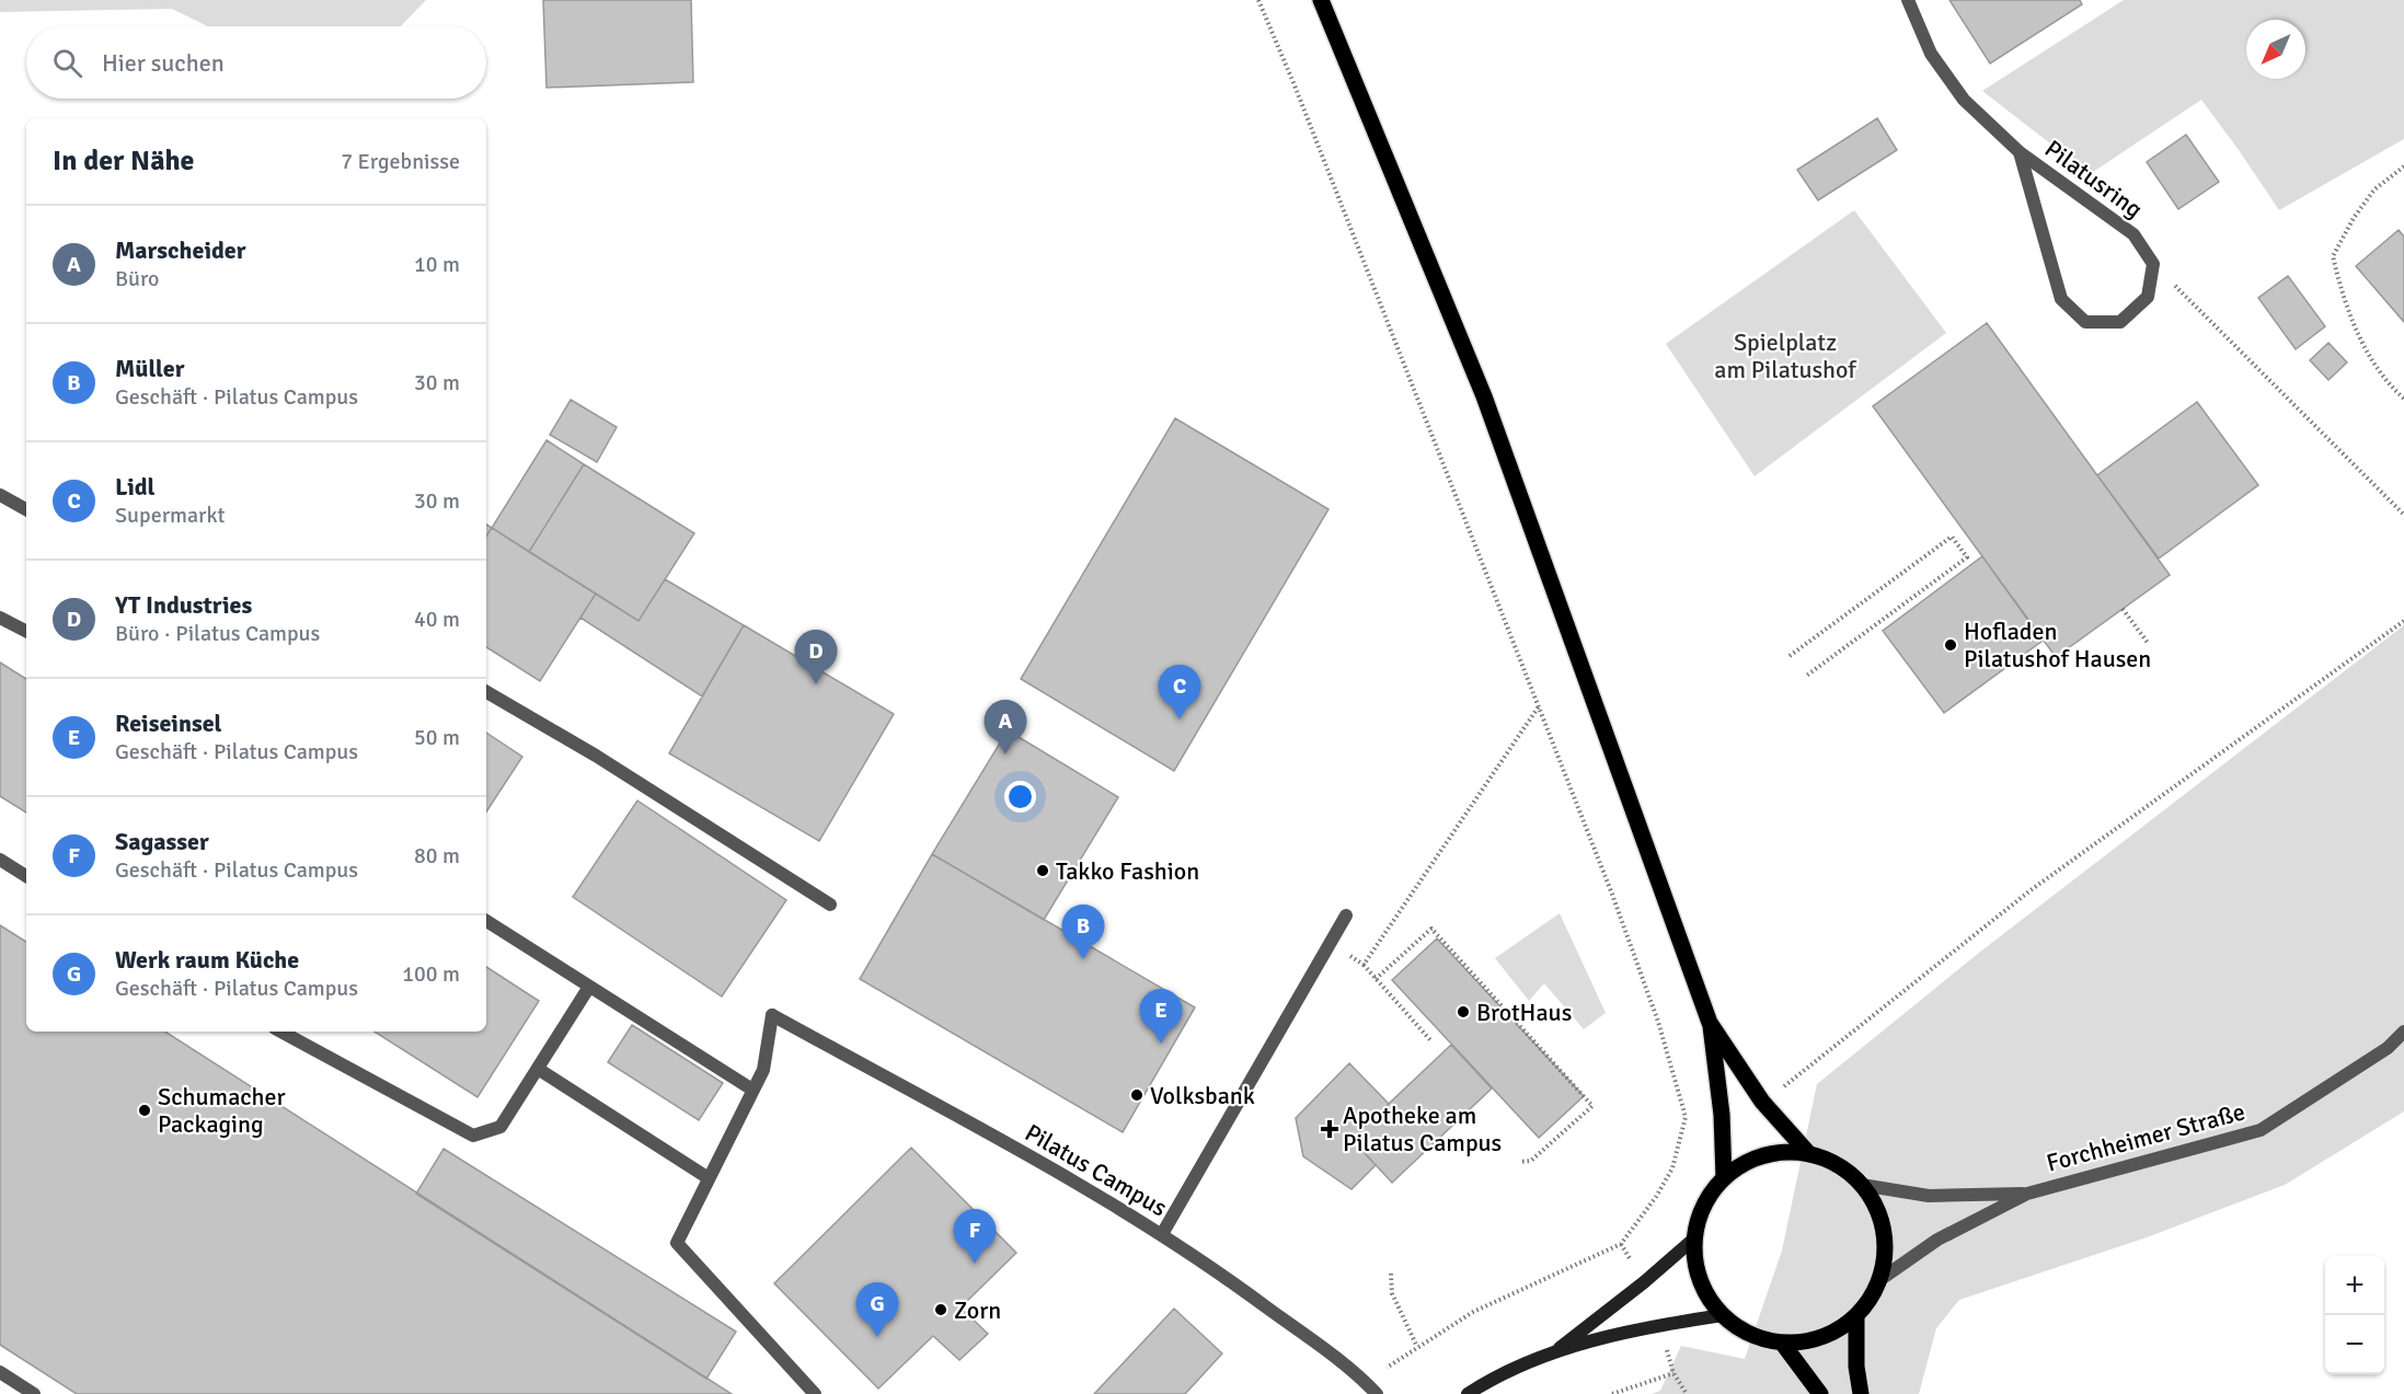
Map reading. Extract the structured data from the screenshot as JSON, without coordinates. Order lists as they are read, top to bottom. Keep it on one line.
{"streets":{"street":["Pilatusring","Forchheimer Straße","Pilatus Campus"]},"parks":["Spielplatz am Pilatushof"],"places":{"other":["Hofladen Pilatushof Hausen","Takko Fashion","BrotHaus","Volksbank","Schumacher Packaging","Zorn"],"health":["Apotheke am Pilatus Campus"]},"north":"bottom left","page":{"search":"Hier suchen","heading":["In der Nähe","7 Ergebnisse"],"list":[{"mark":"A","name":"Marscheider","note":"Büro","value":"10 m"},{"mark":"B","name":"Müller","note":"Geschäft · Pilatus Campus","value":"30 m"},{"mark":"C","name":"Lidl","note":"Supermarkt","value":"30 m"},{"mark":"D","name":"YT Industries","note":"Büro · Pilatus Campus","value":"40 m"},{"mark":"E","name":"Reiseinsel","note":"Geschäft · Pilatus Campus","value":"50 m"},{"mark":"F","name":"Sagasser","note":"Geschäft · Pilatus Campus","value":"80 m"},{"mark":"G","name":"Werk raum Küche","note":"Geschäft · Pilatus Campus","value":"100 m"}],"pins":["D","C","A","B","E","F","G"],"map_buttons":["+","−"]}}
